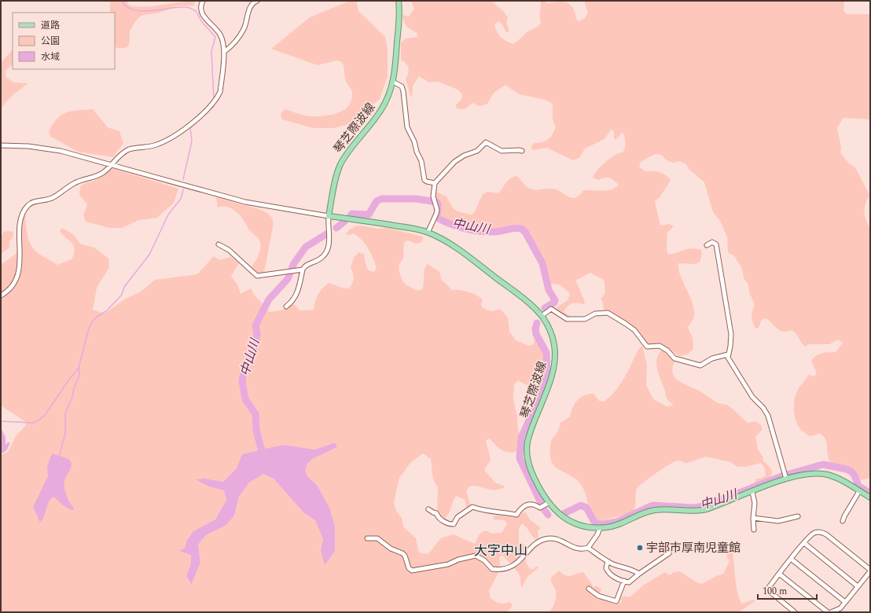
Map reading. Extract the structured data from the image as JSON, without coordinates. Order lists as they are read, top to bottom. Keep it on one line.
{"streets":{"main road":["琴芝際波線"]},"districts":["大字中山"],"water":["中山川"],"places":["宇部市厚南児童館"],"legend":["道路","公園","水域"],"scale_bar":"100 m"}
